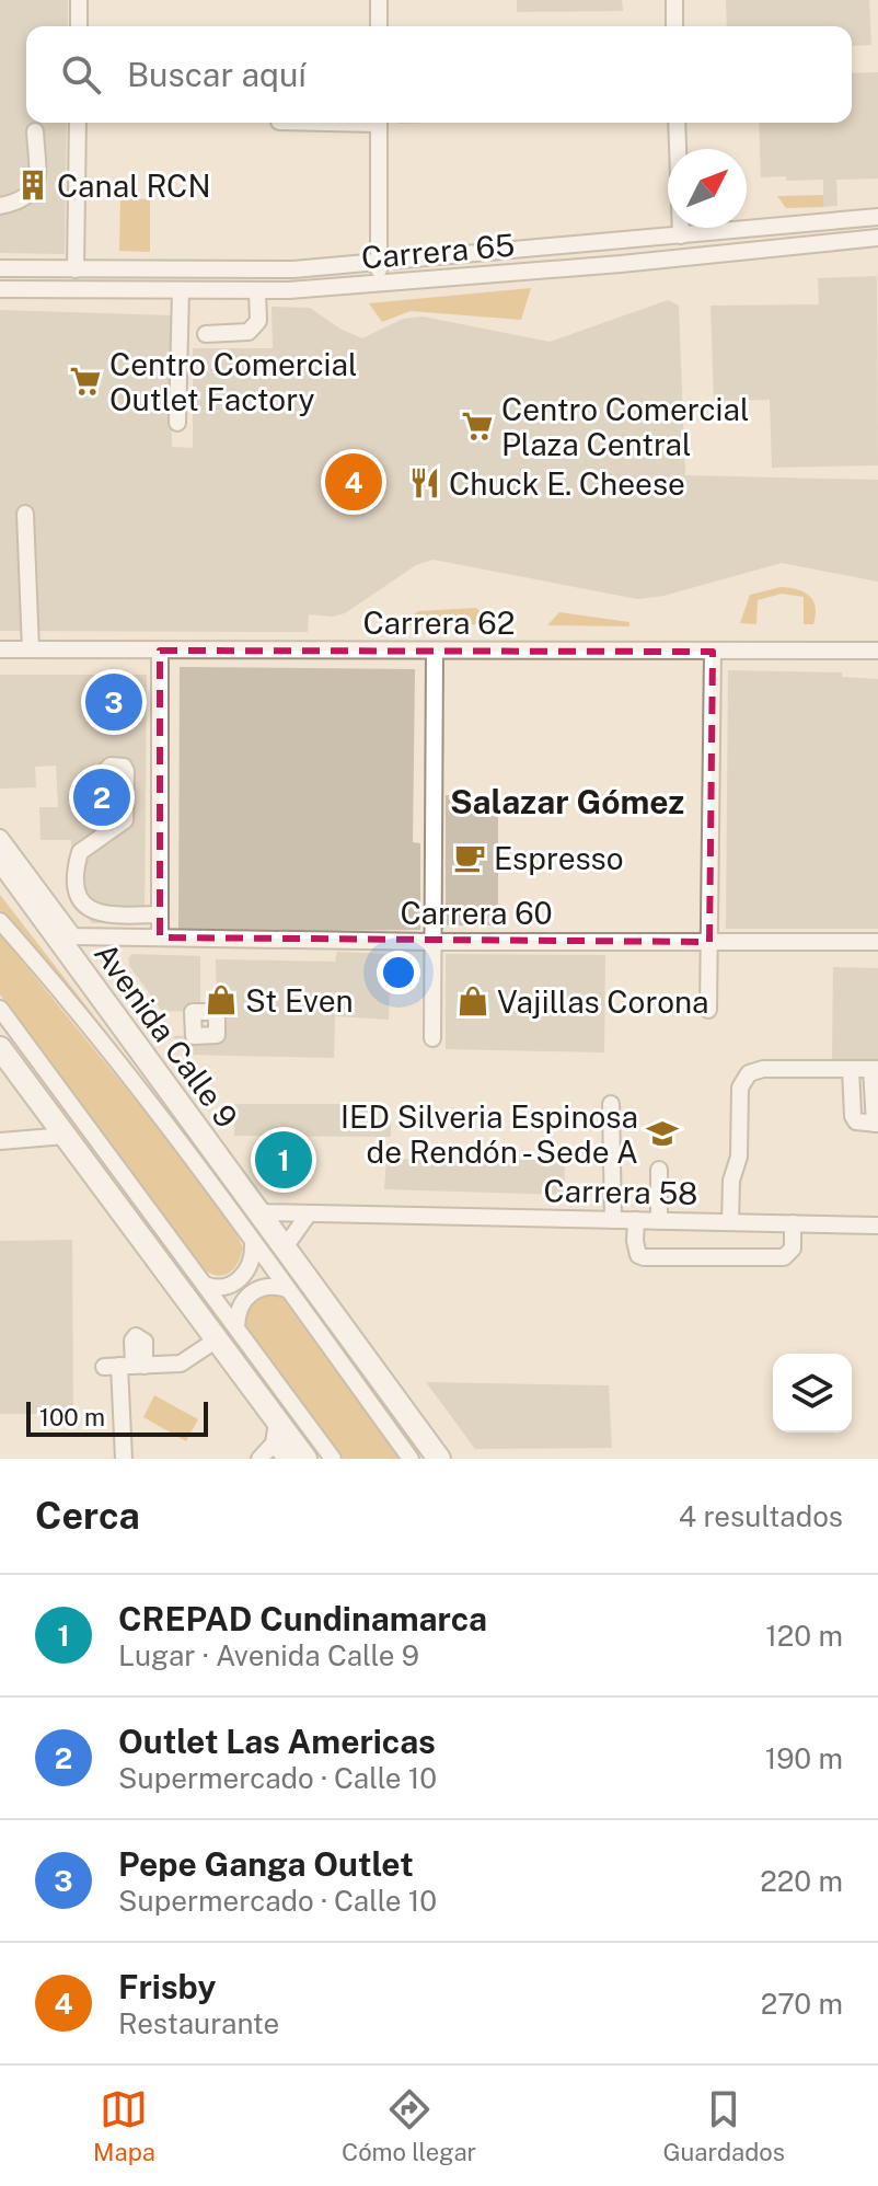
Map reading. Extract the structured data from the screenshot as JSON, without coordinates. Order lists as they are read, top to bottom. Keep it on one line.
{"streets":{"highway":["Avenida Calle 9"],"street":["Carrera 65","Carrera 62","Carrera 60","Carrera 58"]},"crossings":[["Carrera 60","Avenida Calle 9"],["Avenida Calle 9","Carrera 58"]],"districts":["Salazar Gómez"],"places":{"building":["Canal RCN"],"supermarket":["Centro Comercial Outlet Factory","Centro Comercial Plaza Central"],"restaurant":["Chuck E. Cheese"],"cafe":["Espresso"],"shop":["St Even","Vajillas Corona"],"school or university":["IED Silveria Espinosa de Rendón - Sede A"]},"scale_bar":"100 m","north":"top right","page":{"search":"Buscar aquí","pins":["4","3","2","1"],"scale":"100 m","heading":["Cerca","4 resultados"],"list":[{"mark":"1","name":"CREPAD Cundinamarca","note":"Lugar · Avenida Calle 9","value":"120 m"},{"mark":"2","name":"Outlet Las Americas","note":"Supermercado · Calle 10","value":"190 m"},{"mark":"3","name":"Pepe Ganga Outlet","note":"Supermercado · Calle 10","value":"220 m"},{"mark":"4","name":"Frisby","note":"Restaurante","value":"270 m"}],"nav":["Mapa","Cómo llegar","Guardados"]}}
